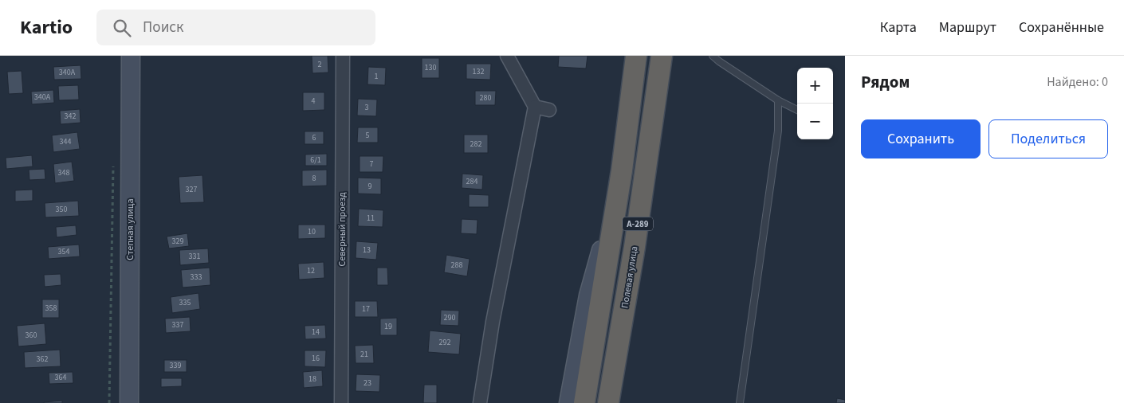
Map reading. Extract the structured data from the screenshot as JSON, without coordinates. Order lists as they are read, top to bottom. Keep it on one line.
{"streets":{"highway":["А-289","Полевая улица"],"main road":["Степная улица"],"street":["Северный проезд"]},"house_numbers":["2","130","132","340А","1","340А","280","4","3","342","5","6","344","282","6/1","7","348","8","284","9","327","350","11","10","329","13","354","331","288","12","333","335","358","17","290","337","19","14","360","292","21","16","362","339","364","18","23"],"page":{"header":"Kartio","search":"Поиск","nav":["Карта","Маршрут","Сохранённые"],"heading":["Рядом","Найдено: 0"],"map_buttons":["+","−"],"buttons":["Сохранить","Поделиться"]}}
